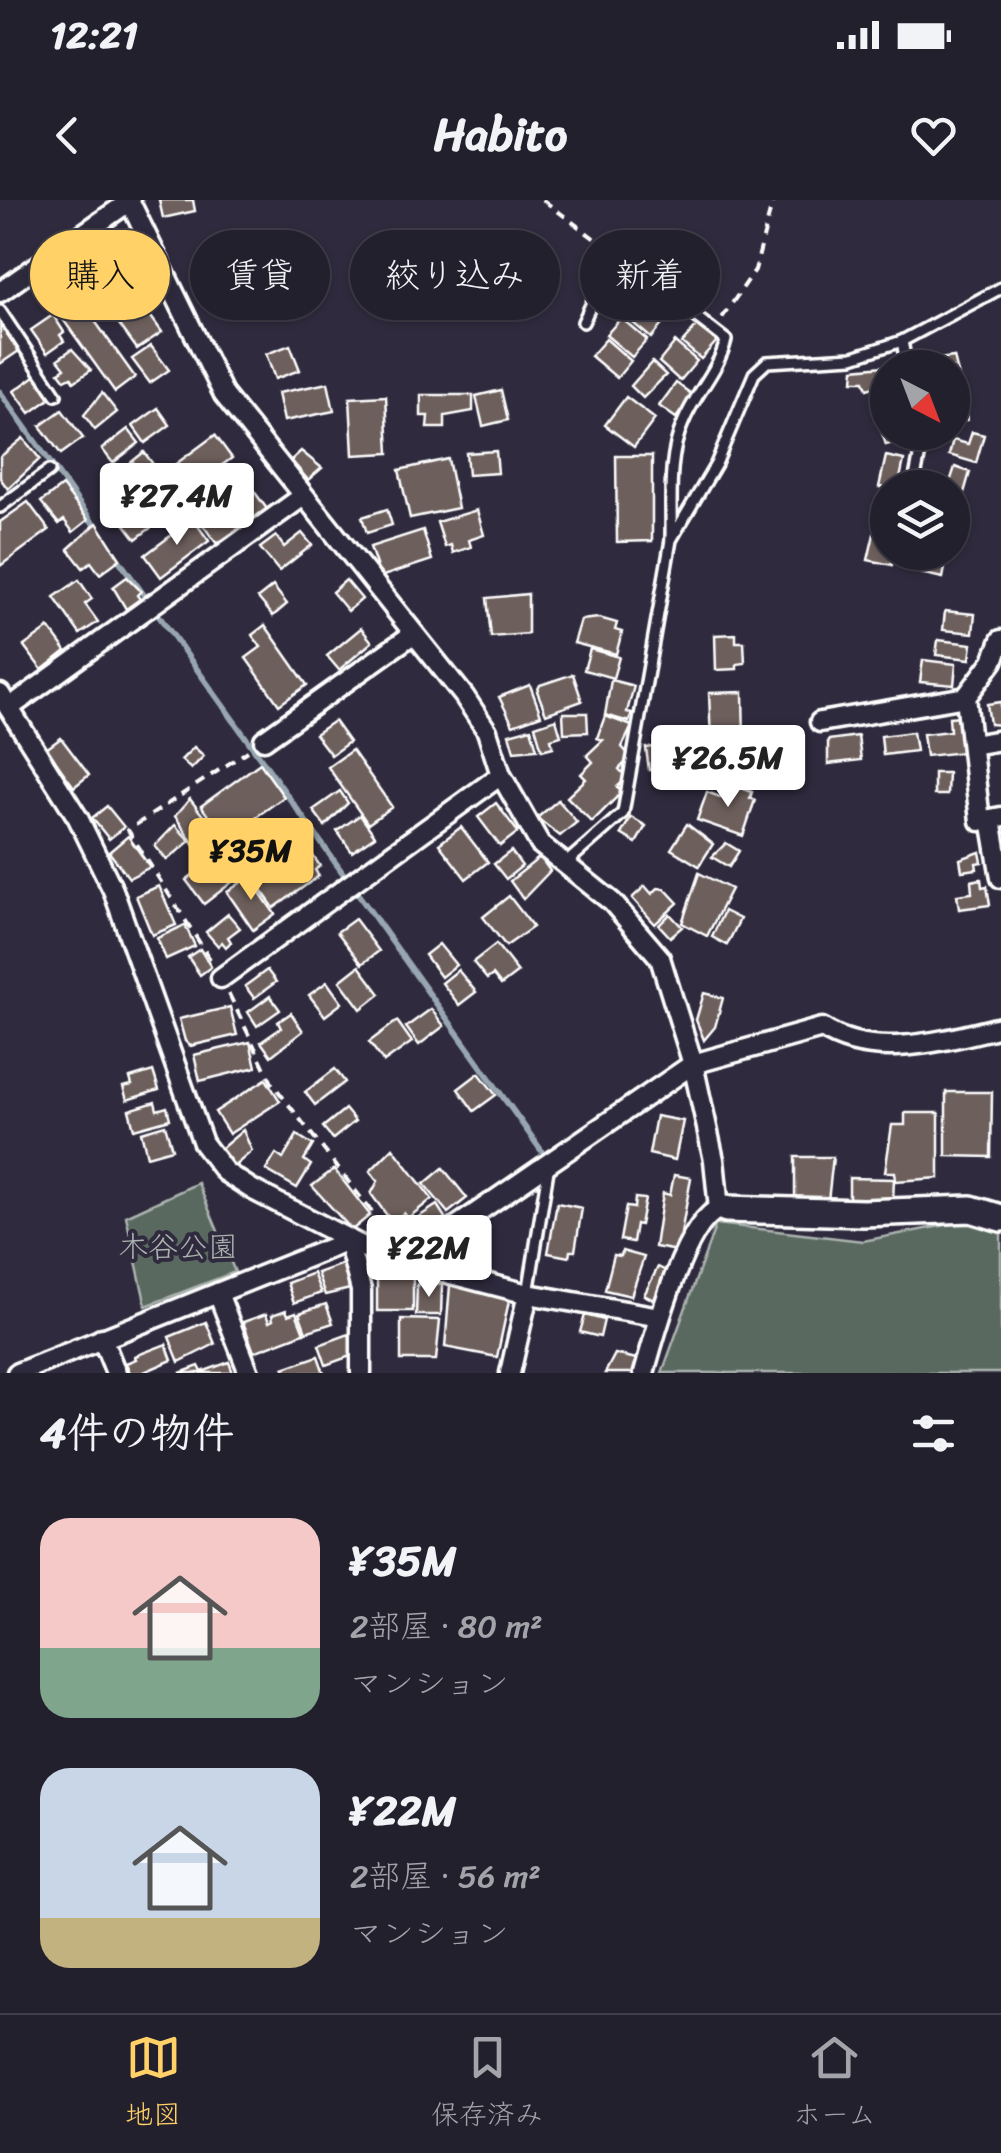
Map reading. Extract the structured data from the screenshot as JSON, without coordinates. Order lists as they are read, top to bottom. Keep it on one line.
{"parks":["木谷公園"],"north":"bottom right","page":{"status":"12:21","header":"Habito","chip":["購入","賃貸","絞り込み","新着"],"price":["¥27.4M","¥26.5M","¥35M","¥22M"],"heading":"4件の物件","list":[{"name":"¥35M","note":"2部屋 · 80 m² · マンション"},{"name":"¥22M","note":"2部屋 · 56 m² · マンション"}],"tabs":["地図","保存済み","ホーム"]}}
